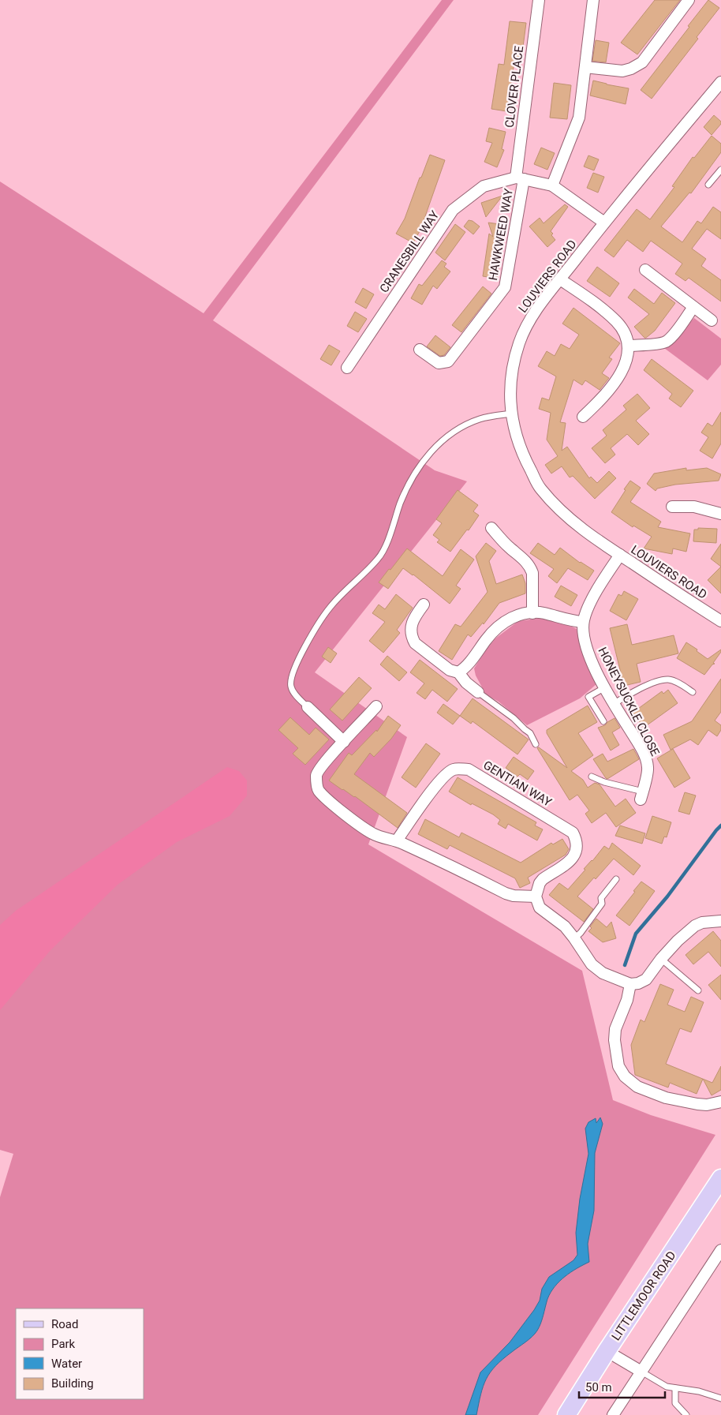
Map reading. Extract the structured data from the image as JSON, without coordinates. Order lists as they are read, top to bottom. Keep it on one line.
{"streets":{"main road":["LITTLEMOOR ROAD"],"street":["CLOVER PLACE","HAWKWEED WAY","CRANESBILL WAY","LOUVIERS ROAD","HONEYSUCKLE CLOSE","GENTIAN WAY"]},"crossings":[["CLOVER PLACE","HAWKWEED WAY"],["CLOVER PLACE","CRANESBILL WAY"],["HAWKWEED WAY","CRANESBILL WAY"],["LOUVIERS ROAD","HONEYSUCKLE CLOSE"]],"legend":["Road","Park","Water","Building"],"scale_bar":"50 m"}
